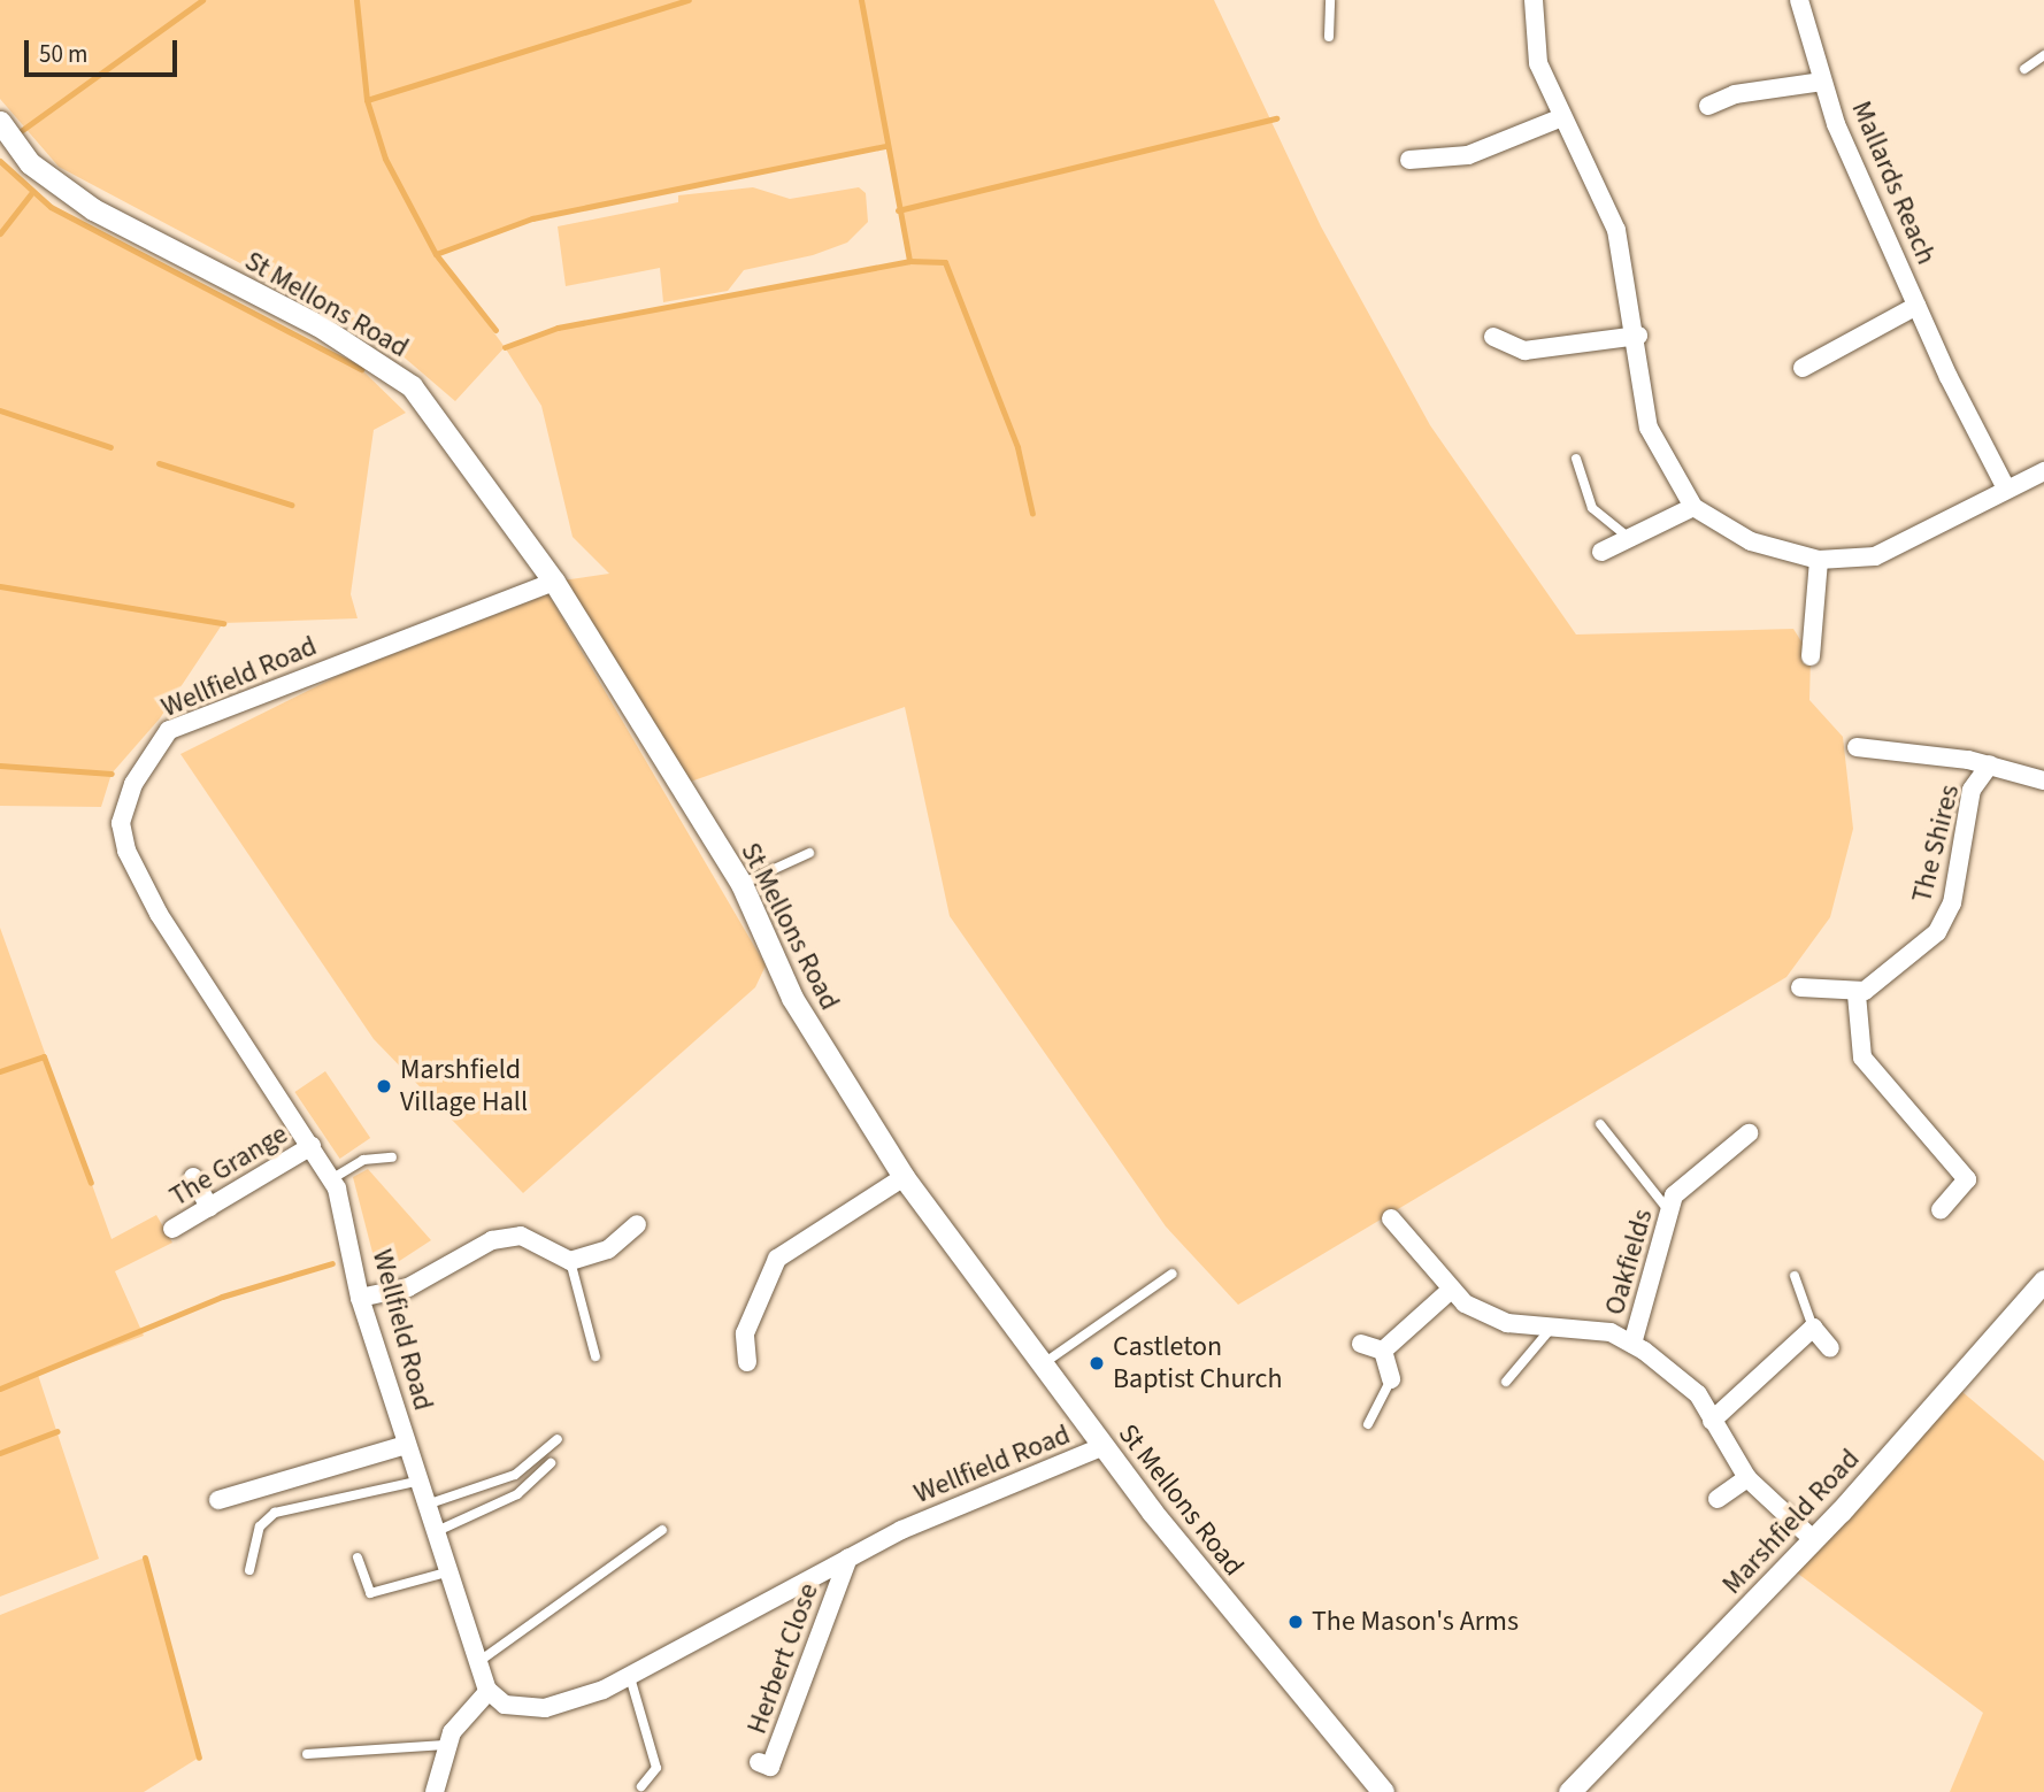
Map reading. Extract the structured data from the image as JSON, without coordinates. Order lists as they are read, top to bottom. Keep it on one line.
{"streets":{"street":["Mallards Reach","St Mellons Road","Wellfield Road","The Shires","The Grange","Oakfields","Marshfield Road","Herbert Close"]},"crossings":[["St Mellons Road","Wellfield Road"],["Wellfield Road","The Grange"],["Wellfield Road","Herbert Close"],["Oakfields","Marshfield Road"]],"places":["Marshfield Village Hall","Castleton Baptist Church","The Mason's Arms"],"scale_bar":"50 m"}
